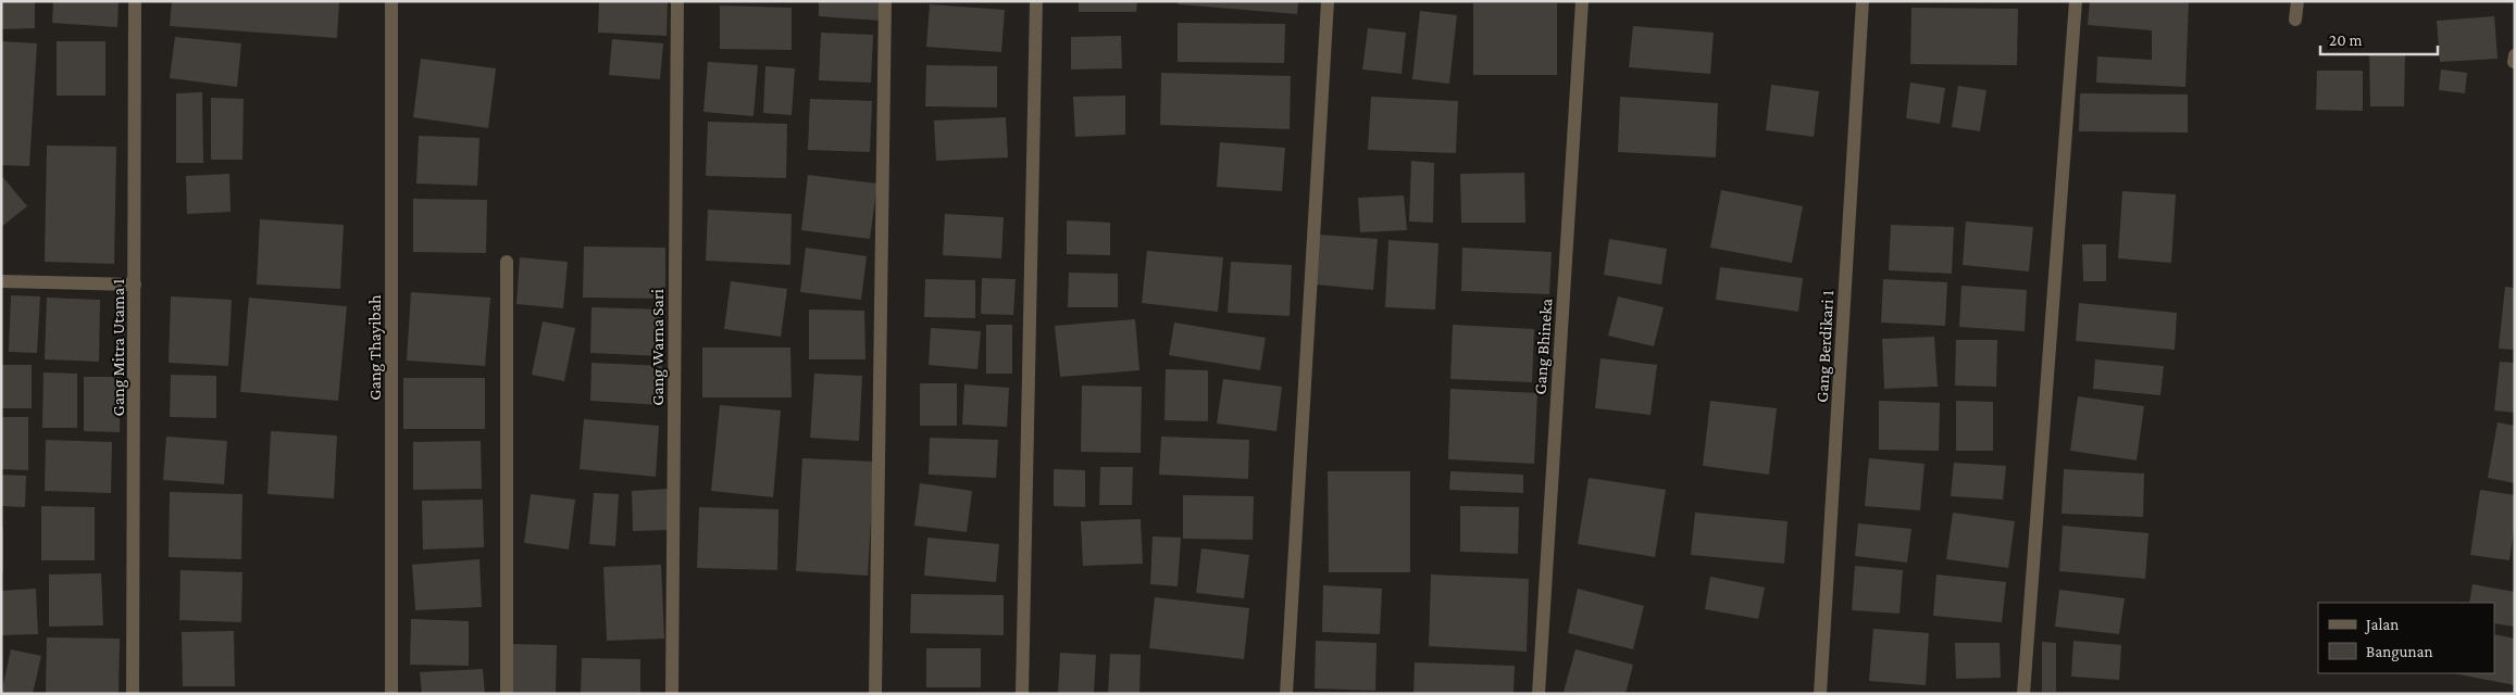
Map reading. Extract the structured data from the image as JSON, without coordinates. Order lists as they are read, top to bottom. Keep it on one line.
{"streets":{"street":["Gang Bhineka","Gang Berdikari 1","Gang Mitra Utama 1","Gang Thayibah","Gang Warna Sari"]},"legend":["Jalan","Bangunan"],"scale_bar":"20 m"}
